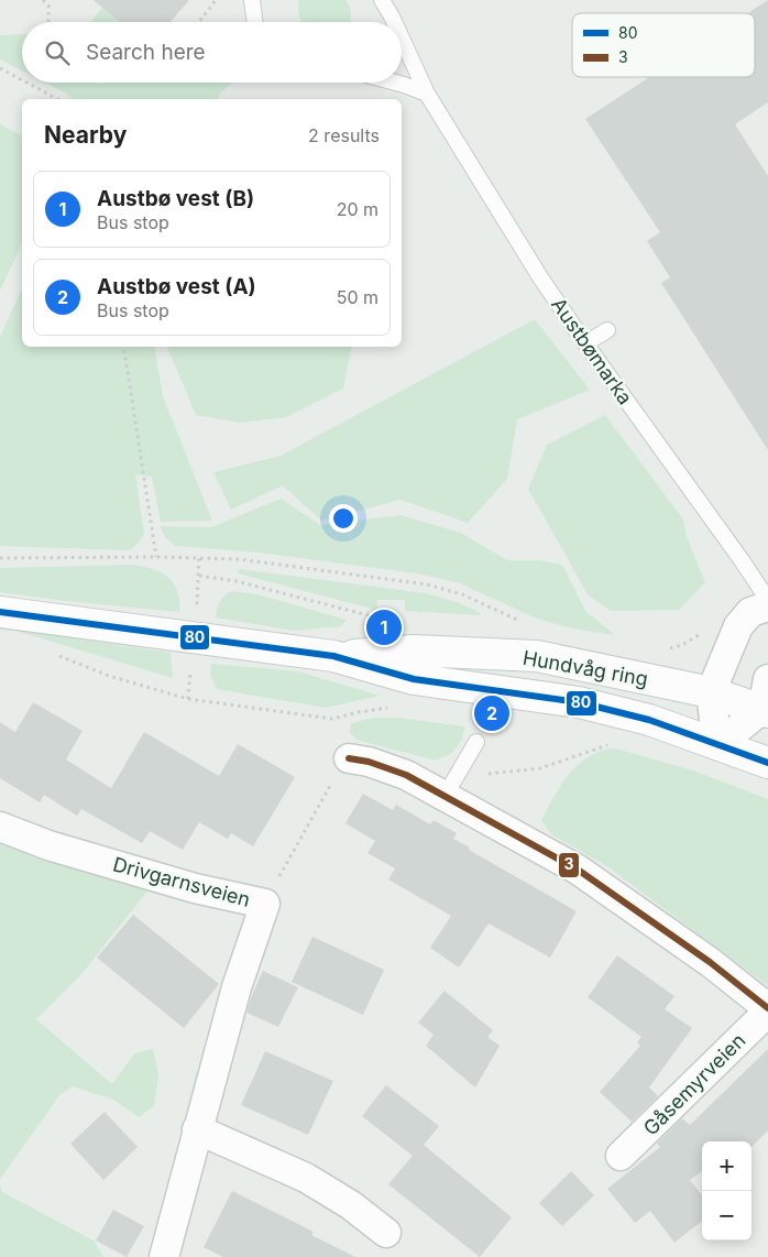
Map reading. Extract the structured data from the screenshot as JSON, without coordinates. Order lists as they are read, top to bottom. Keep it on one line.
{"streets":{"main road":["Hundvåg ring"],"street":["Drivgarnsveien","Gåsemyrveien"],"lane":["Austbømarka"]},"lines":["transit line 80","transit line 3"],"legend":["80","3"],"page":{"search":"Search here","heading":["Nearby","2 results"],"list":[{"mark":"1","name":"Austbø vest (B)","note":"Bus stop","value":"20 m"},{"mark":"2","name":"Austbø vest (A)","note":"Bus stop","value":"50 m"}],"pins":["1","2"],"map_buttons":["+","−"]}}
